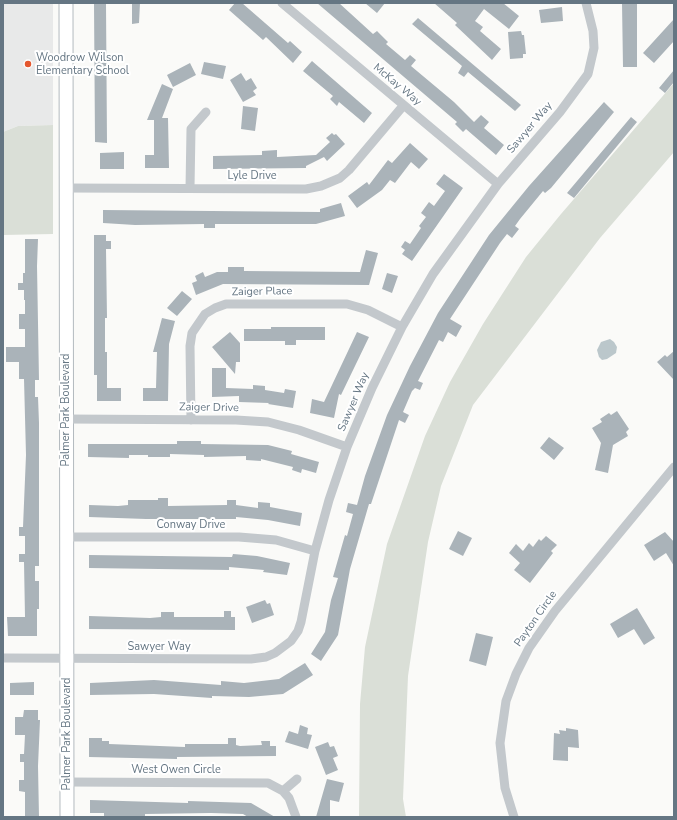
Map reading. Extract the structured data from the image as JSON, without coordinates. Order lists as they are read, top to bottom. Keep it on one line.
{"streets":{"main road":["Palmer Park Boulevard"],"street":["McKay Way","Sawyer Way","Lyle Drive","Zaiger Place","Zaiger Drive","Conway Drive","Payton Circle","West Owen Circle"]},"crossings":[["McKay Way","Sawyer Way"],["McKay Way","Lyle Drive"],["Sawyer Way","Zaiger Place"],["Sawyer Way","Zaiger Drive"],["Sawyer Way","Palmer Park Boulevard"],["Sawyer Way","Conway Drive"],["Lyle Drive","Palmer Park Boulevard"],["Zaiger Place","Zaiger Drive"],["Zaiger Drive","Palmer Park Boulevard"],["Palmer Park Boulevard","Conway Drive"],["Palmer Park Boulevard","West Owen Circle"]],"places":["Woodrow Wilson Elementary School"]}
